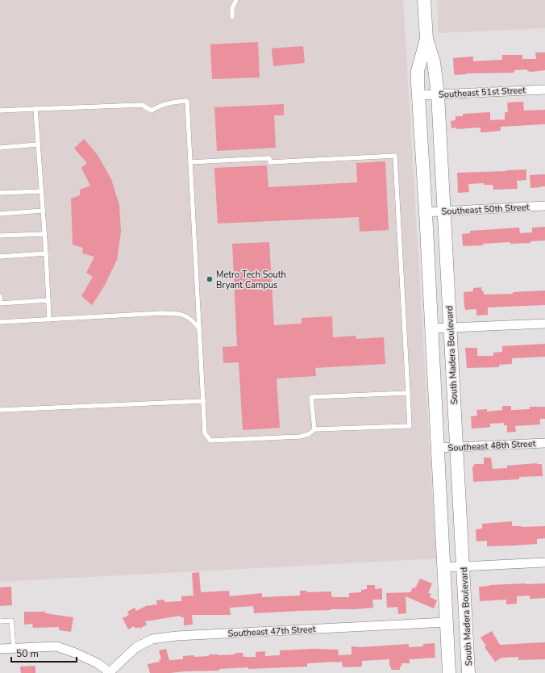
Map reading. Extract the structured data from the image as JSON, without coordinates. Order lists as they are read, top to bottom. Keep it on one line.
{"streets":{"street":["Southeast 51st Street","Southeast 50th Street","South Madera Boulevard","Southeast 48th Street","Southeast 47th Street"]},"crossings":[["Southeast 51st Street","South Madera Boulevard"],["Southeast 50th Street","South Madera Boulevard"],["South Madera Boulevard","Southeast 48th Street"],["South Madera Boulevard","Southeast 47th Street"]],"places":["Metro Tech South Bryant Campus"],"scale_bar":"50 m"}
